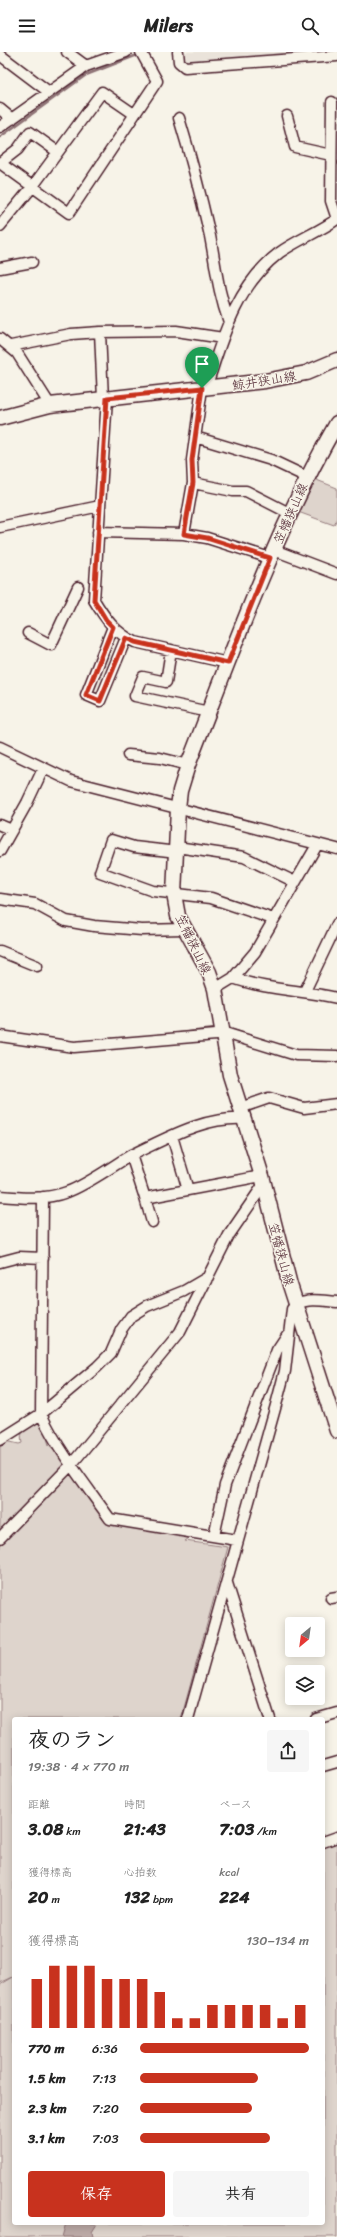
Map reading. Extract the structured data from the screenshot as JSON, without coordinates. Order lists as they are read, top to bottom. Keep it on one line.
{"streets":{"main road":["鯨井狭山線","笠幡狭山線"]},"north":"bottom left","page":{"header":"Milers","heading":["夜のラン","19:38 · 4 × 770 m"],"stats":[["距離","3.08 km"],["時間","21:43"],["ペース","7:03 /km"],["獲得標高","20 m"],["心拍数","132 bpm"],["kcal","224"]],"chart":["獲得標高","130–134 m"],"list":[{"name":"770 m","note":"6:36"},{"name":"1.5 km","note":"7:13"},{"name":"2.3 km","note":"7:20"},{"name":"3.1 km","note":"7:03"}],"buttons":["保存","共有"]}}
